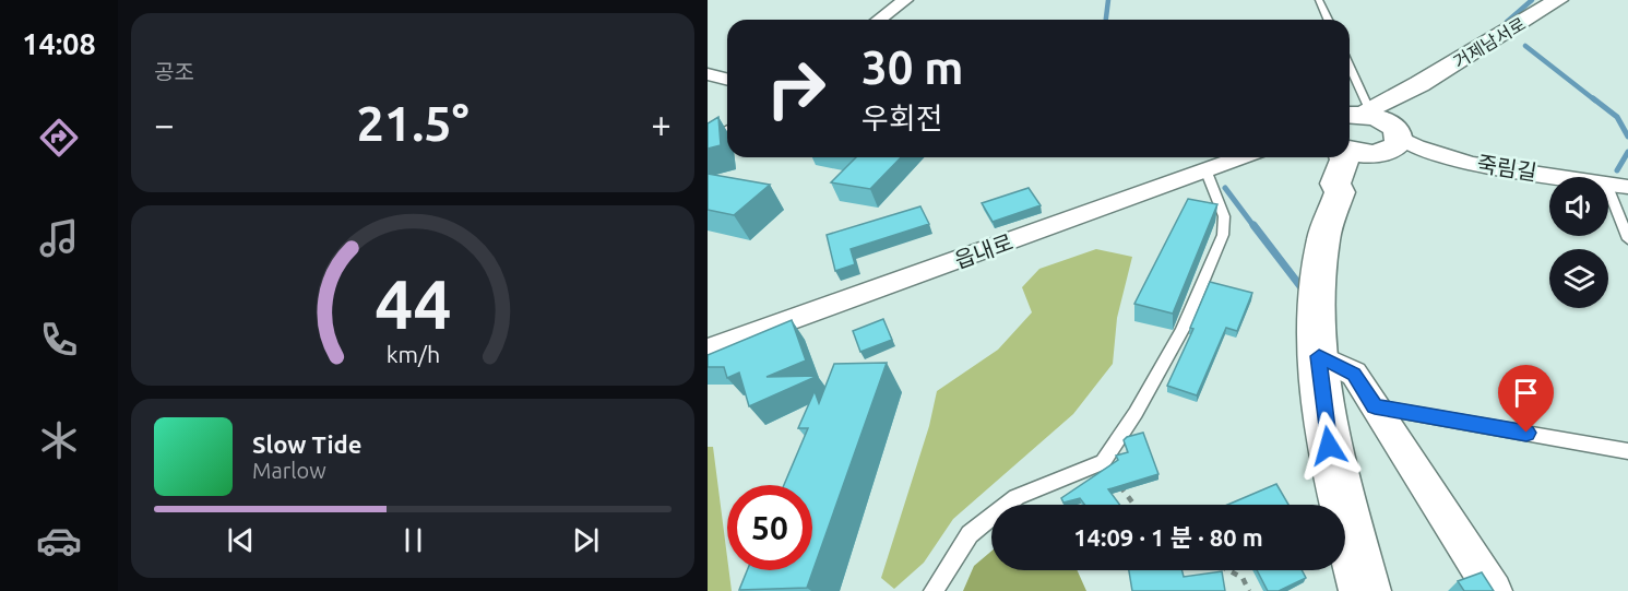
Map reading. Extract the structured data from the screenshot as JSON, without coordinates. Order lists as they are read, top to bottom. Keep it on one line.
{"streets":{"main road":["거제남서로"],"street":["죽림길","읍내로"]},"crossings":[["거제남서로","죽림길"]],"page":{"tabs":"14:08","tile":"공조","turn":["30 m","우회전"],"heat":["−","21.5°","+"],"song":["Slow Tide","Marlow"],"limit":"50","trip":"14:09 · 1 분 · 80 m","gauge":["44","km/h"]}}
